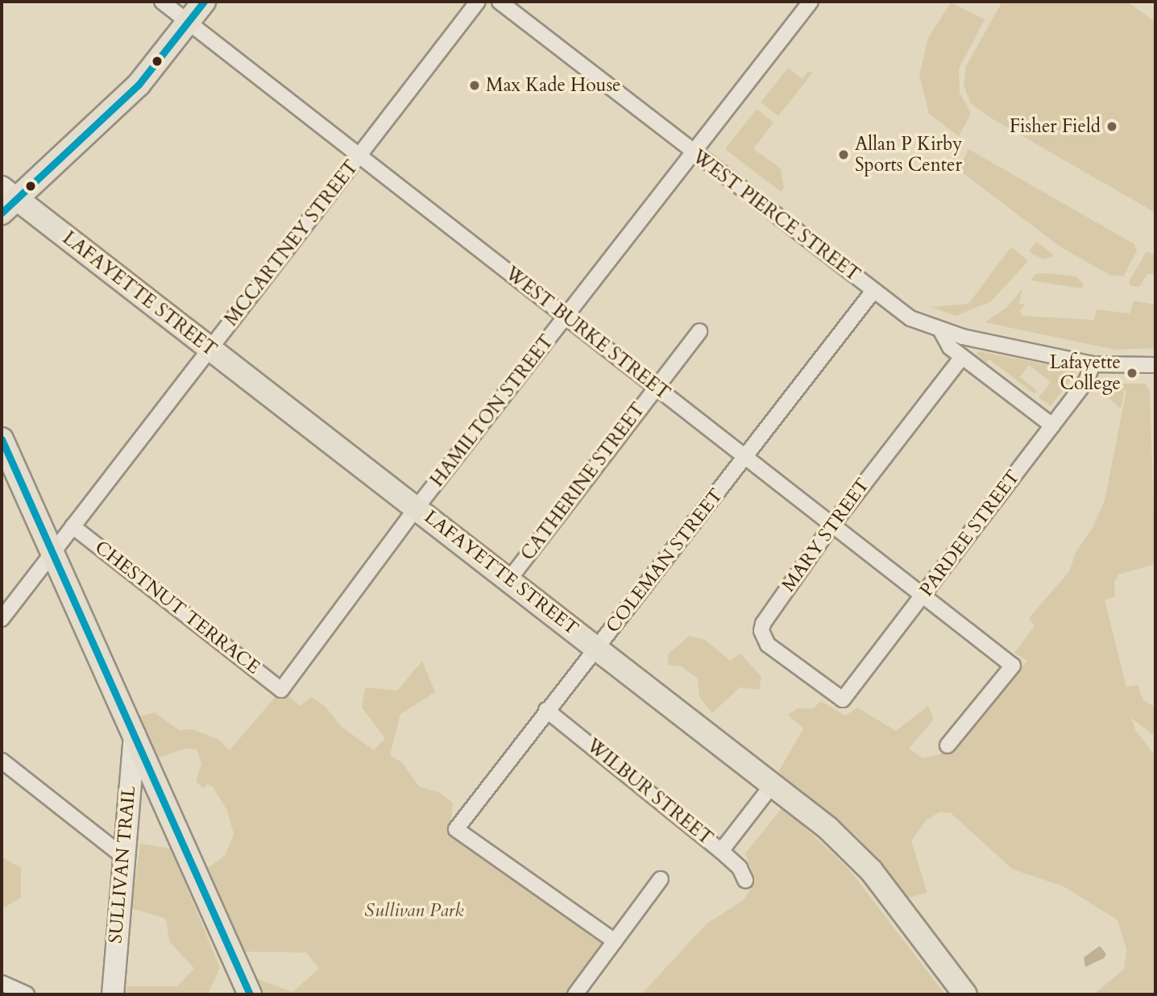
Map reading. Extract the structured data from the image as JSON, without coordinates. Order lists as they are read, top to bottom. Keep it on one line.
{"streets":{"main road":["LAFAYETTE STREET"],"street":["WEST PIERCE STREET","MCCARTNEY STREET","WEST BURKE STREET","HAMILTON STREET","CATHERINE STREET","PARDEE STREET","MARY STREET","COLEMAN STREET","CHESTNUT TERRACE","WILBUR STREET","SULLIVAN TRAIL"]},"crossings":[["WEST PIERCE STREET","HAMILTON STREET"],["WEST PIERCE STREET","PARDEE STREET"],["WEST PIERCE STREET","MARY STREET"],["WEST PIERCE STREET","COLEMAN STREET"],["MCCARTNEY STREET","LAFAYETTE STREET"],["MCCARTNEY STREET","WEST BURKE STREET"],["MCCARTNEY STREET","CHESTNUT TERRACE"],["LAFAYETTE STREET","HAMILTON STREET"],["LAFAYETTE STREET","CATHERINE STREET"],["LAFAYETTE STREET","COLEMAN STREET"],["WEST BURKE STREET","HAMILTON STREET"],["WEST BURKE STREET","CATHERINE STREET"],["WEST BURKE STREET","PARDEE STREET"],["WEST BURKE STREET","MARY STREET"],["WEST BURKE STREET","COLEMAN STREET"],["HAMILTON STREET","CHESTNUT TERRACE"],["PARDEE STREET","MARY STREET"],["COLEMAN STREET","WILBUR STREET"]],"parks":["Sullivan Park"],"places":["Max Kade House","Fisher Field","Allan P Kirby Sports Center","Lafayette College"]}
